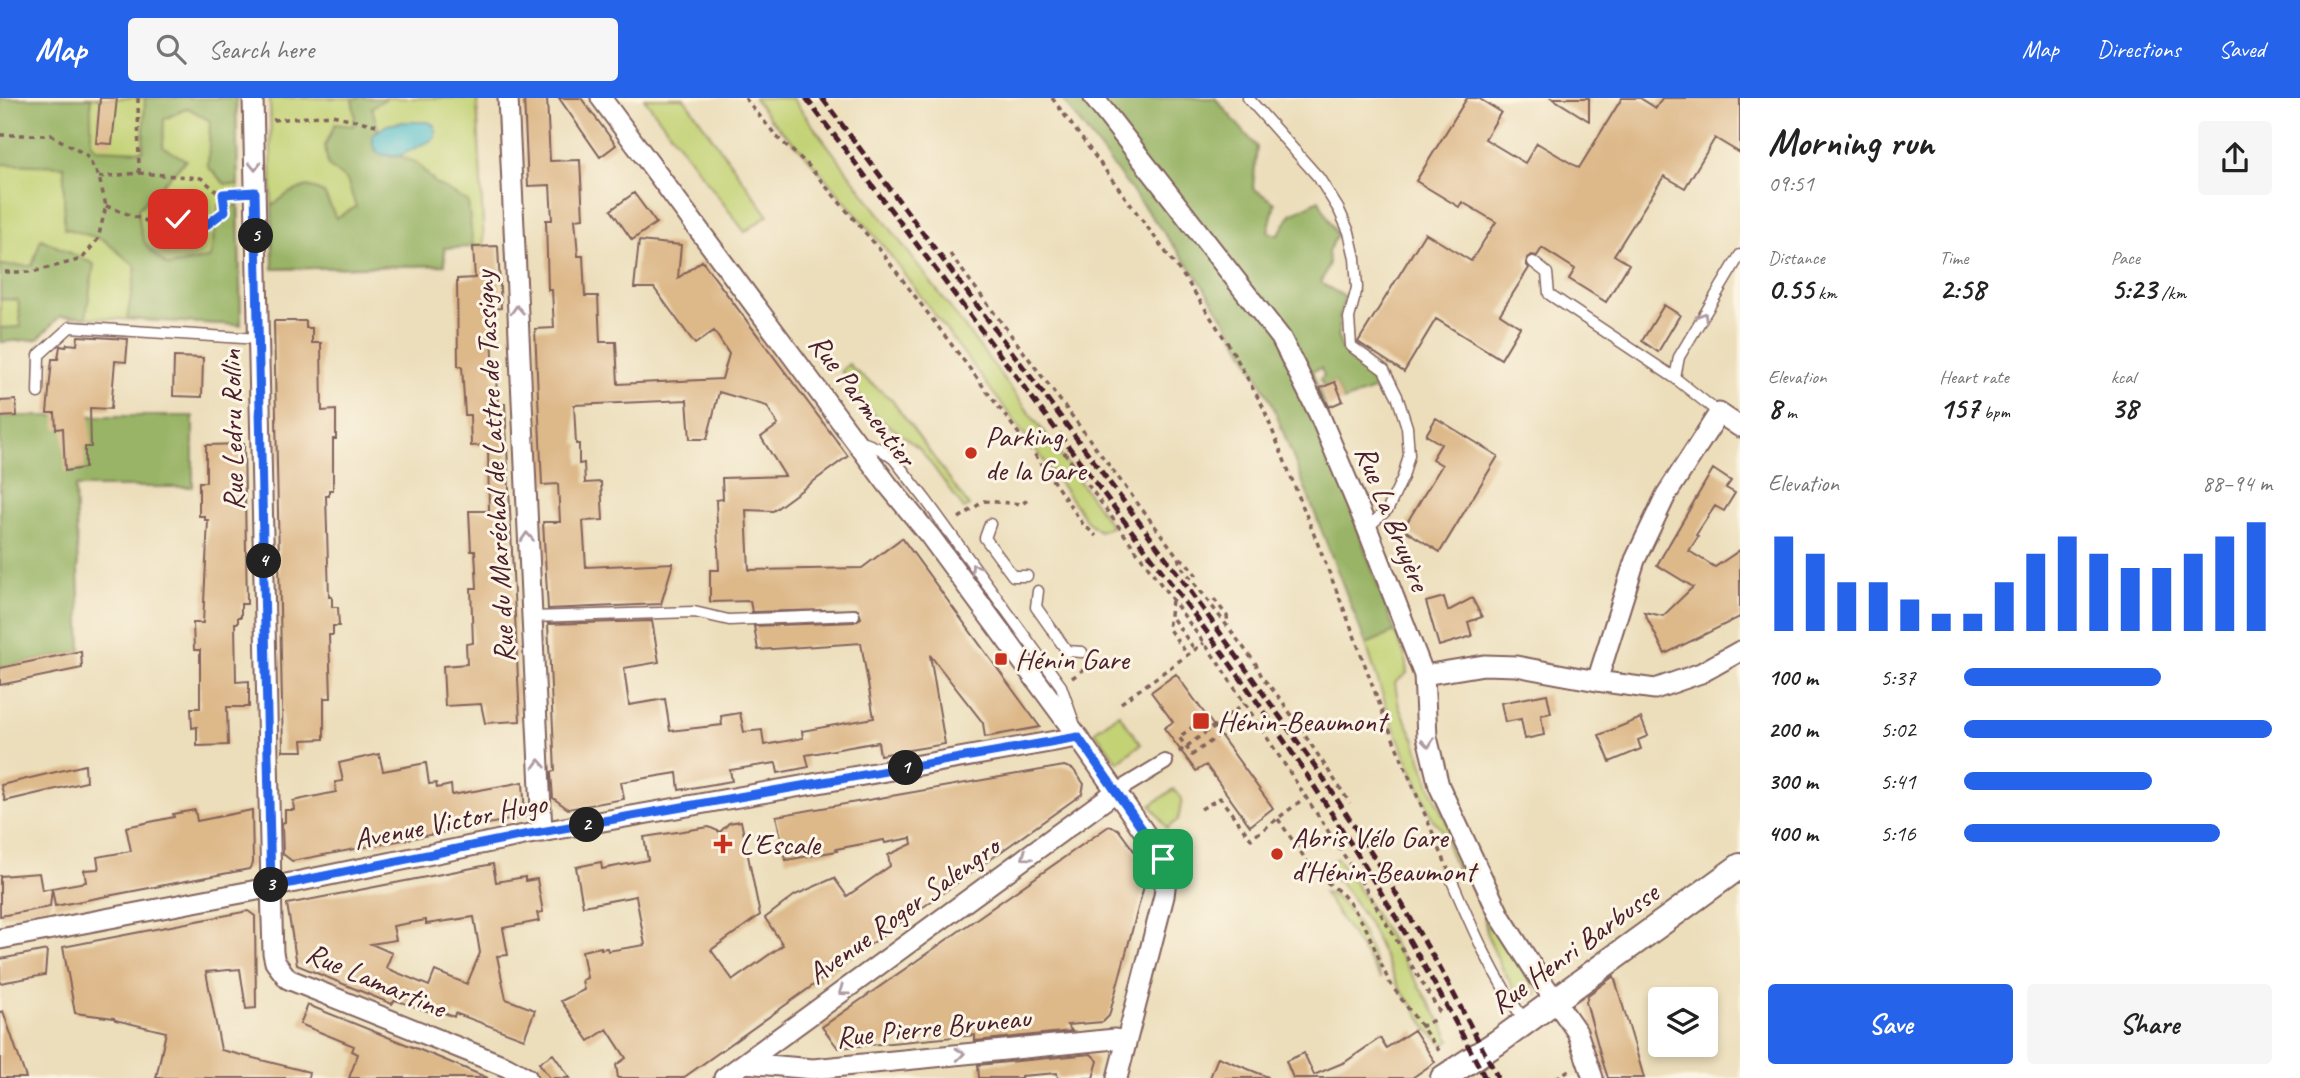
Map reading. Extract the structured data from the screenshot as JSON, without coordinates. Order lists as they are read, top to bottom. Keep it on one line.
{"streets":{"street":["Rue Parmentier","Rue Ledru Rollin","Rue du Maréchal de Lattre de Tassigny","Rue La Bruyère","Avenue Victor Hugo","Avenue Roger Salengro","Rue Henri Barbusse","Rue Lamartine","Rue Pierre Bruneau"]},"crossings":[["Rue Parmentier","Avenue Victor Hugo"],["Rue Parmentier","Avenue Roger Salengro"],["Rue Parmentier","Rue Pierre Bruneau"],["Rue Ledru Rollin","Avenue Victor Hugo"],["Rue Ledru Rollin","Rue Lamartine"],["Rue du Maréchal de Lattre de Tassigny","Avenue Victor Hugo"],["Rue La Bruyère","Rue Henri Barbusse"],["Avenue Victor Hugo","Rue Lamartine"],["Avenue Roger Salengro","Rue Pierre Bruneau"]],"one_way":["Rue du Maréchal de Lattre de Tassigny","Avenue Roger Salengro","Rue Pierre Bruneau"],"places":{"other":["Parking de la Gare","Abris Vélo Gare d'Hénin-Beaumont"],"transit":["Hénin Gare","Hénin-Beaumont"],"health":["L'Escale"]},"page":{"header":"Map","search":"Search here","nav":["Map","Directions","Saved"],"heading":["Morning run","09:51"],"stats":[["Distance","0.55 km"],["Time","2:58"],["Pace","5:23 /km"],["Elevation","8 m"],["Heart rate","157 bpm"],["kcal","38"]],"pins":["5","4","1","2","3"],"chart":["Elevation","88–94 m"],"list":[{"name":"100 m","note":"5:37"},{"name":"200 m","note":"5:02"},{"name":"300 m","note":"5:41"},{"name":"400 m","note":"5:16"}],"buttons":["Save","Share"]}}
